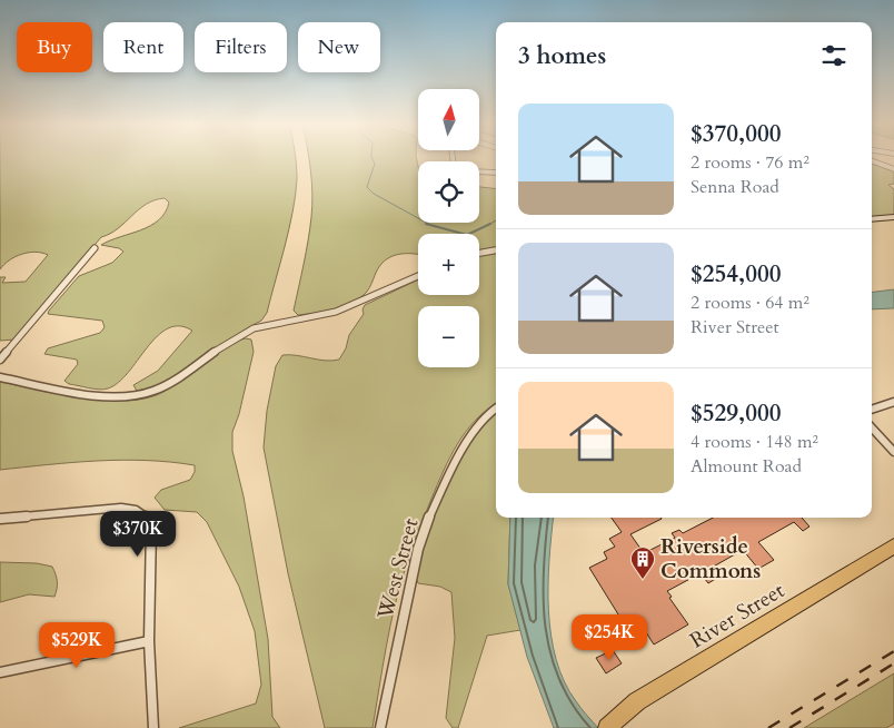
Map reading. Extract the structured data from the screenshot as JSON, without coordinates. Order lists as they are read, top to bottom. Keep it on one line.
{"streets":{"highway":["River Street"],"street":["West Street"]},"places":{"building":["Riverside Commons"]},"north":"top","page":{"chip":["Buy","Rent","Filters","New"],"heading":"3 homes","map_buttons":["+","−"],"list":[{"name":"$370,000","note":"2 rooms · 76 m² · Senna Road"},{"name":"$254,000","note":"2 rooms · 64 m² · River Street"},{"name":"$529,000","note":"4 rooms · 148 m² · Almount Road"}],"price":["$370K","$254K","$529K"]}}
